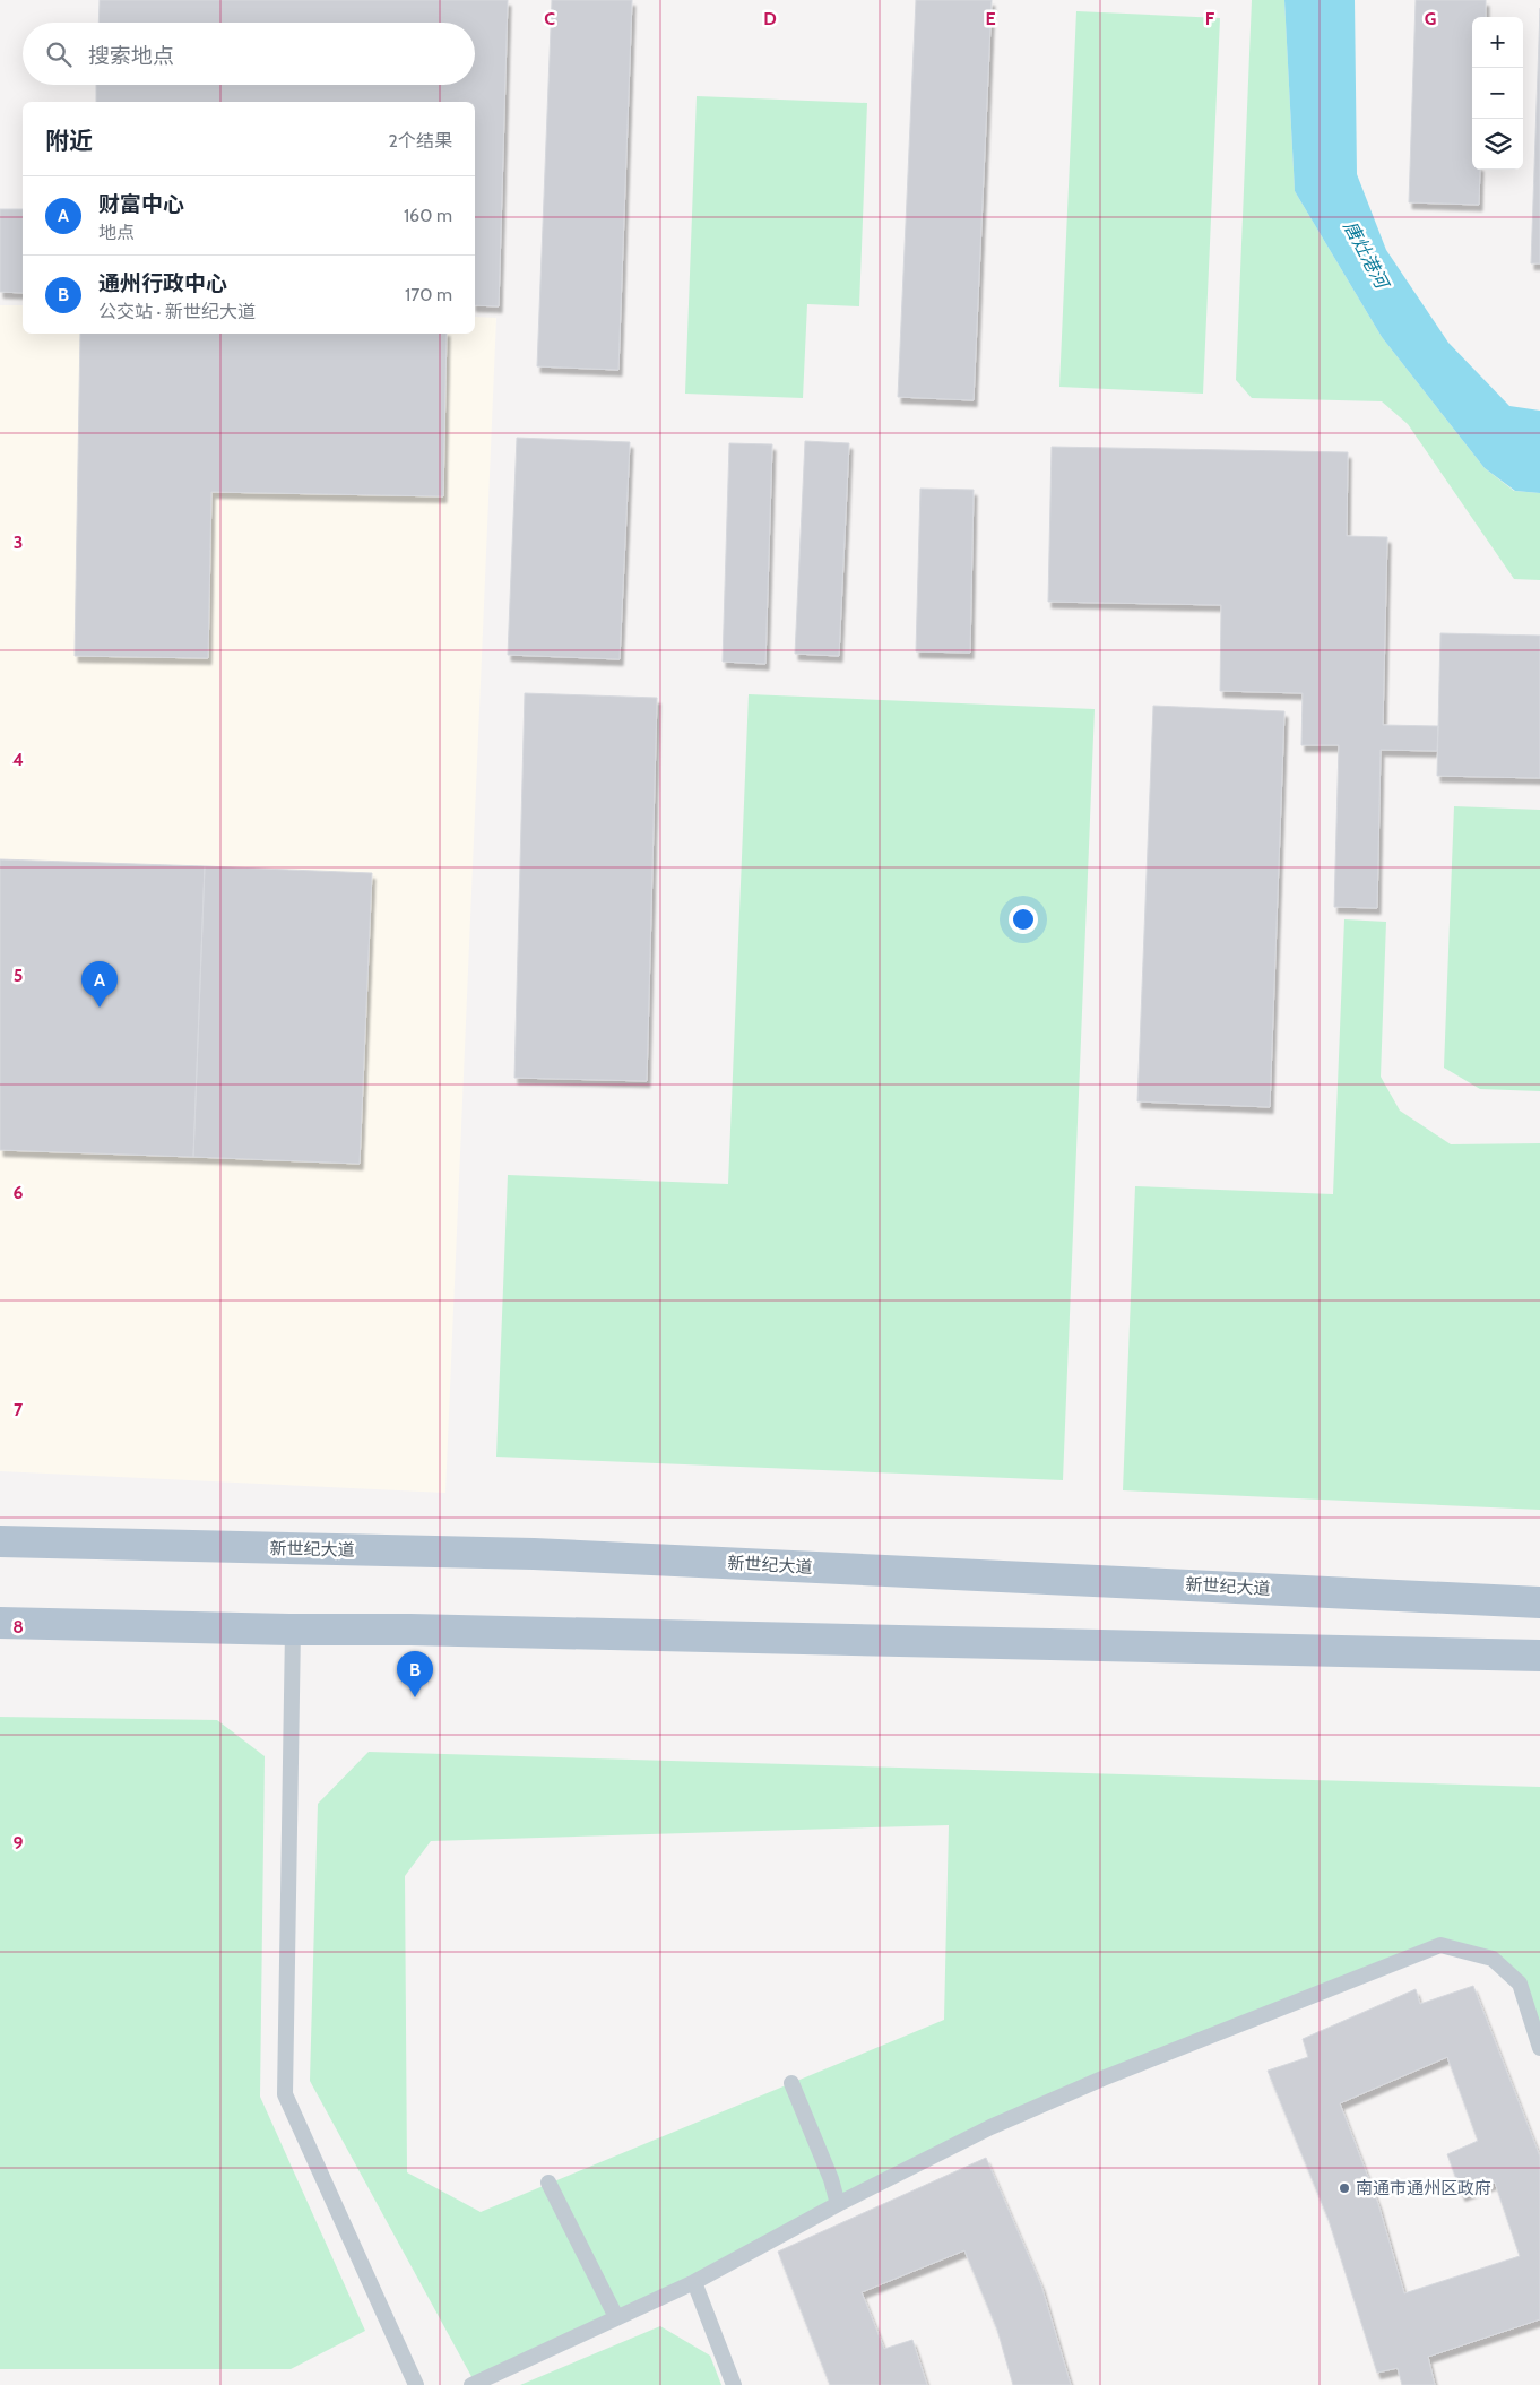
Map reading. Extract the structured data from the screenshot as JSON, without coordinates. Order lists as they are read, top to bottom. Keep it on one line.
{"streets":{"main road":["新世纪大道"]},"water":["唐灶港河"],"places":["南通市通州区政府"],"page":{"map_buttons":["+","−"],"search":"搜索地点","heading":["附近","2个结果"],"list":[{"mark":"A","name":"财富中心","note":"地点","value":"160 m"},{"mark":"B","name":"通州行政中心","note":"公交站 · 新世纪大道","value":"170 m"}],"pins":["A","B"]},"grid":{"columns":["C","D","E","F","G"],"rows":["3","4","5","6","7","8","9"]}}
